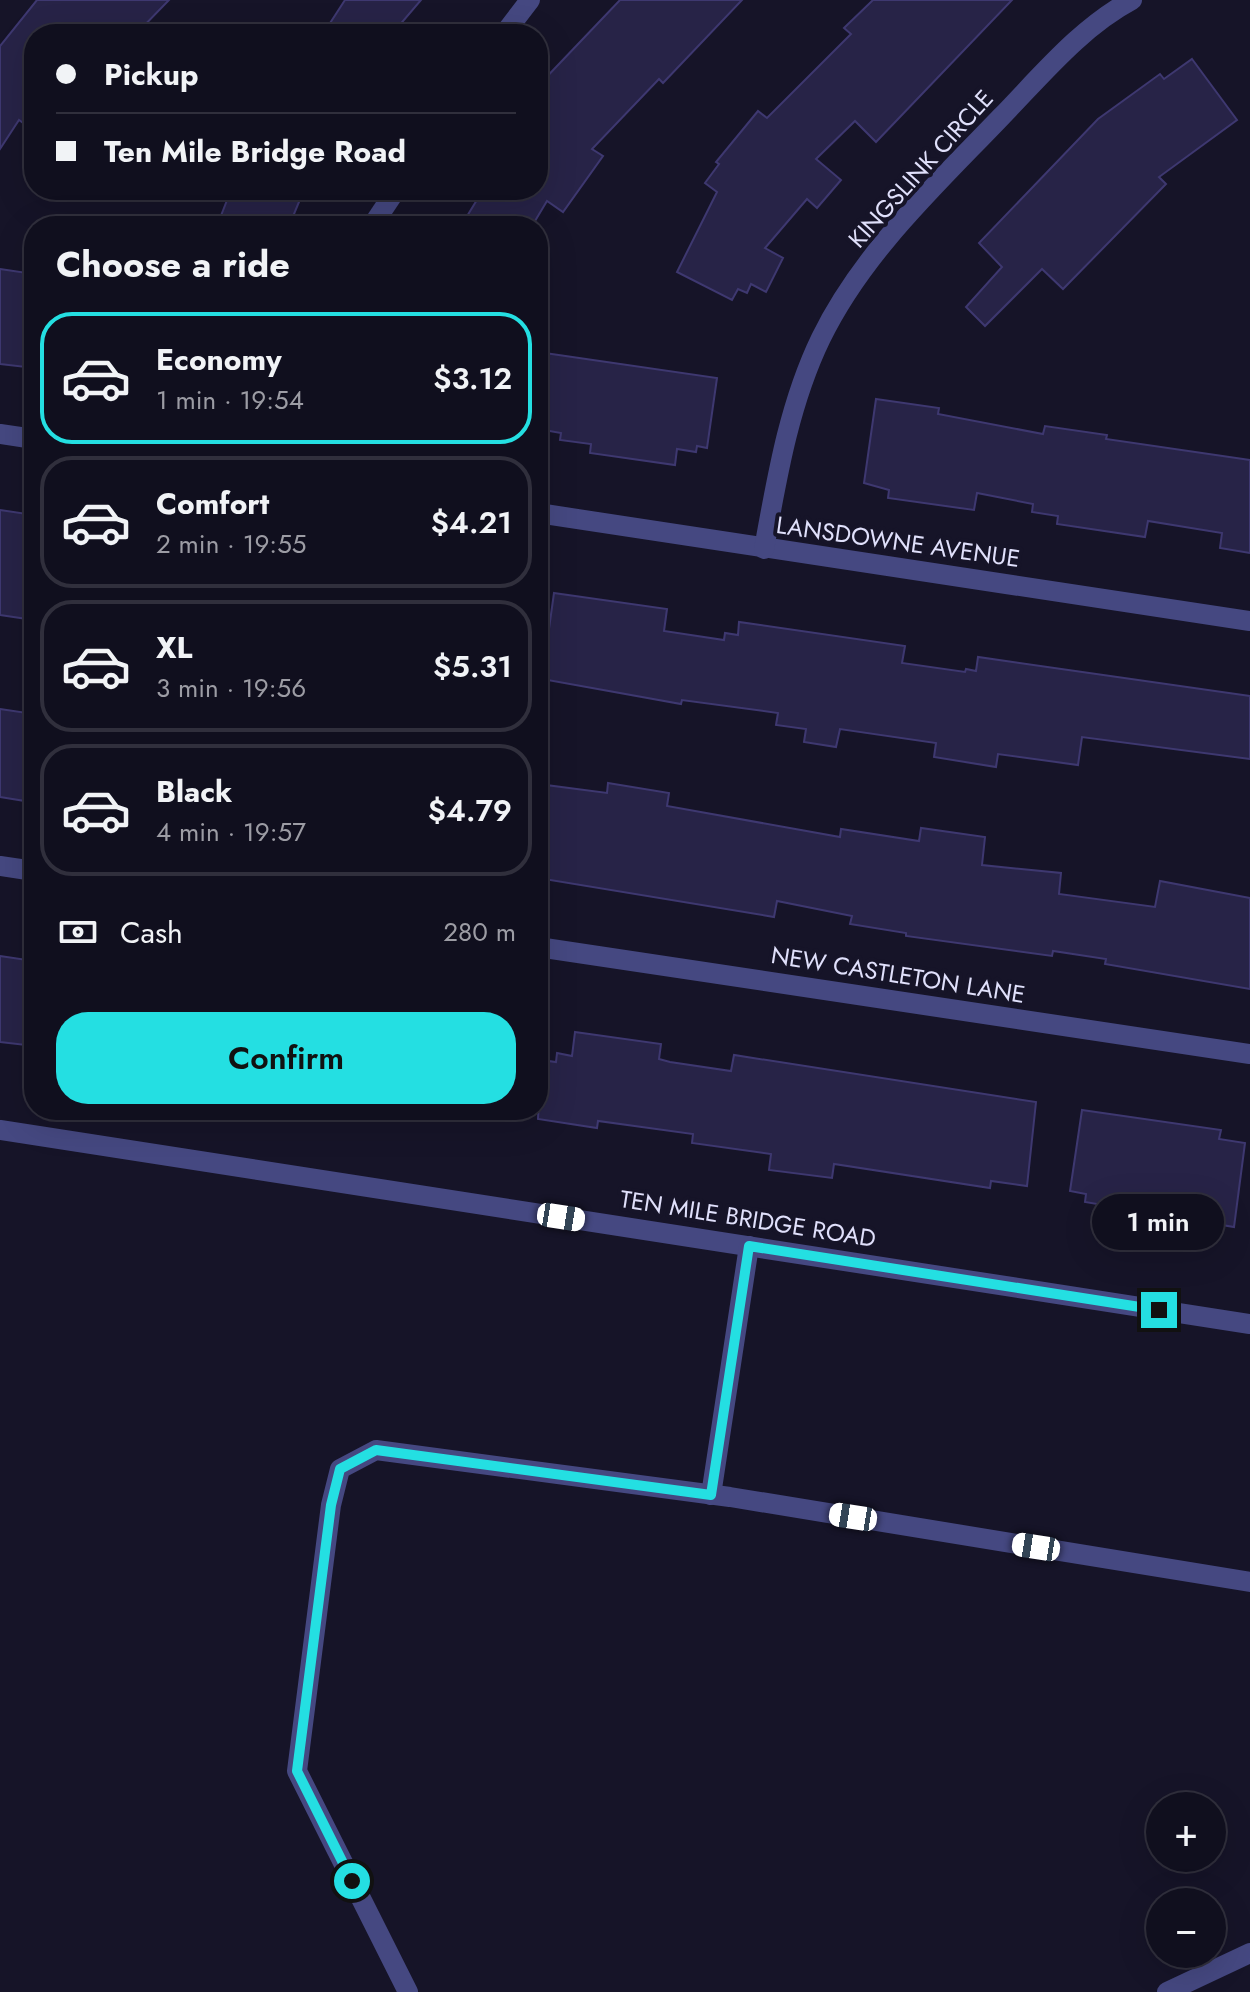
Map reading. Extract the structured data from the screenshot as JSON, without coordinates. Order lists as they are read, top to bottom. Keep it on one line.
{"streets":{"street":["KINGSLINK CIRCLE","LANSDOWNE AVENUE","NEW CASTLETON LANE","TEN MILE BRIDGE ROAD"]},"crossings":[["KINGSLINK CIRCLE","LANSDOWNE AVENUE"]],"page":{"banner":["Pickup","Ten Mile Bridge Road"],"heading":"Choose a ride","list":[{"name":"Economy","note":"1 min · 19:54","value":"$3.12"},{"name":"Comfort","note":"2 min · 19:55","value":"$4.21"},{"name":"XL","note":"3 min · 19:56","value":"$5.31"},{"name":"Black","note":"4 min · 19:57","value":"$4.79"}],"pay":["Cash","280 m"],"buttons":"Confirm","bubble":"1 min","map_buttons":["+","−"]}}
